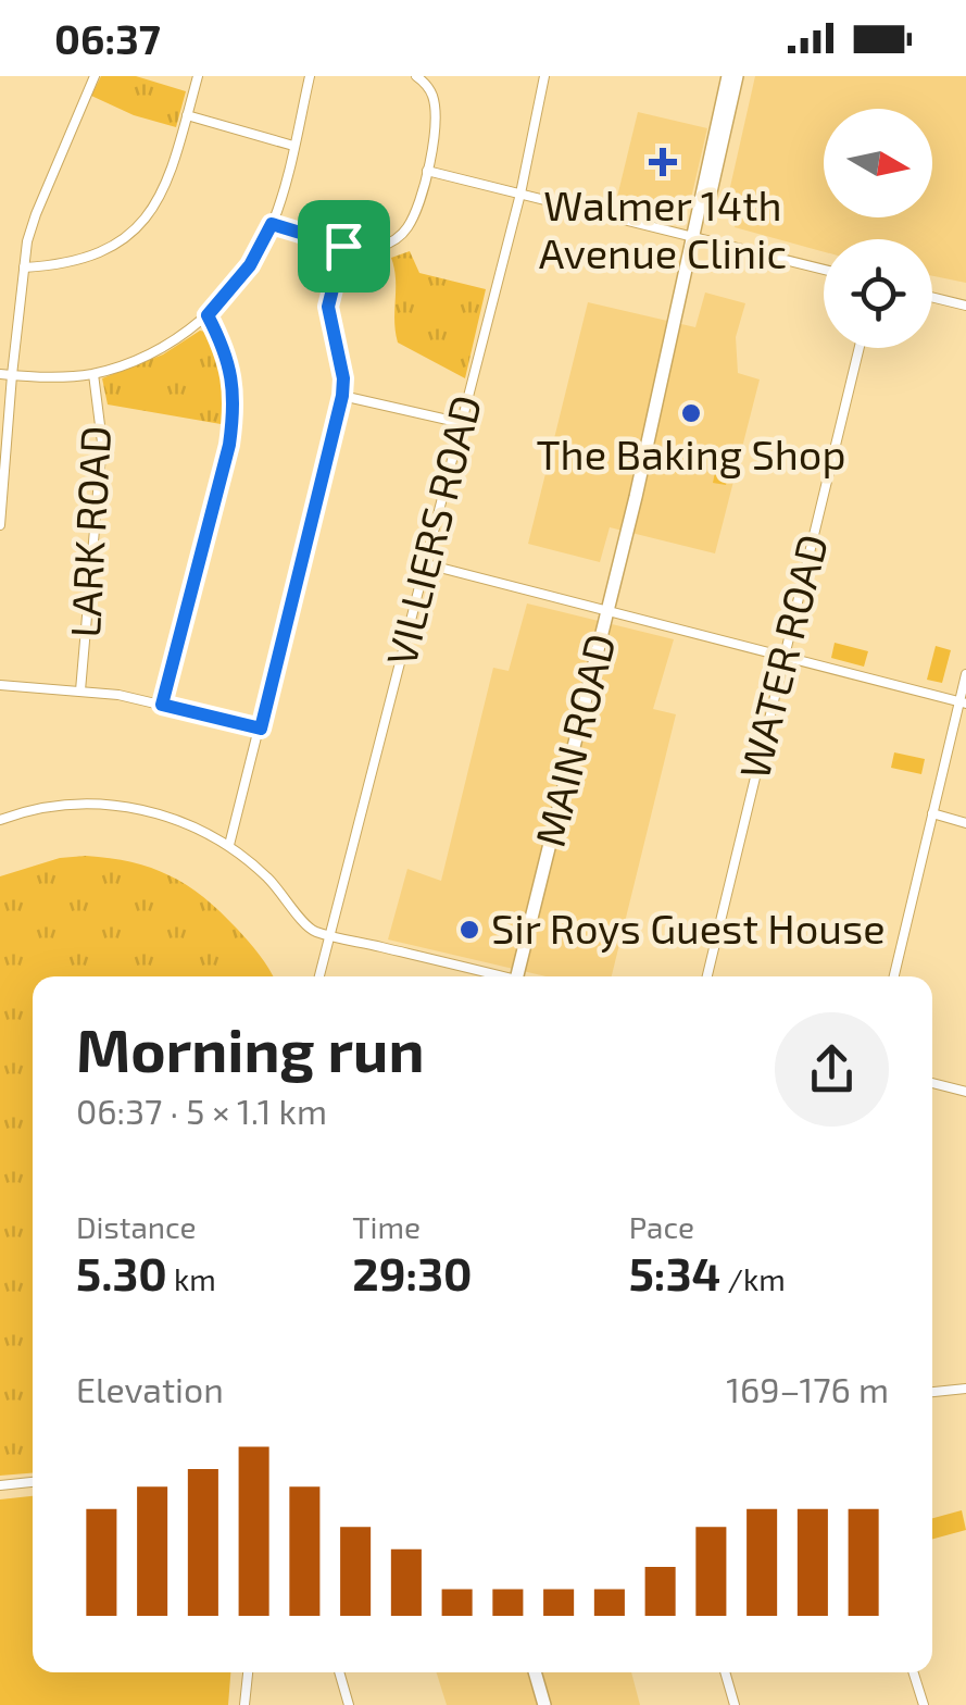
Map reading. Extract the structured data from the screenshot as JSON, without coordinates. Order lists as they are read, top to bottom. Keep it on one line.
{"streets":{"main road":["MAIN ROAD"],"street":["VILLIERS ROAD","LARK ROAD","WATER ROAD"]},"places":{"health":["Walmer 14th Avenue Clinic"],"other":["The Baking Shop","Sir Roys Guest House"]},"north":"right","page":{"status":"06:37","heading":["Morning run","06:37 · 5 × 1.1 km"],"stats":[["Distance","5.30 km"],["Time","29:30"],["Pace","5:34 /km"]],"chart":["Elevation","169–176 m"]}}
